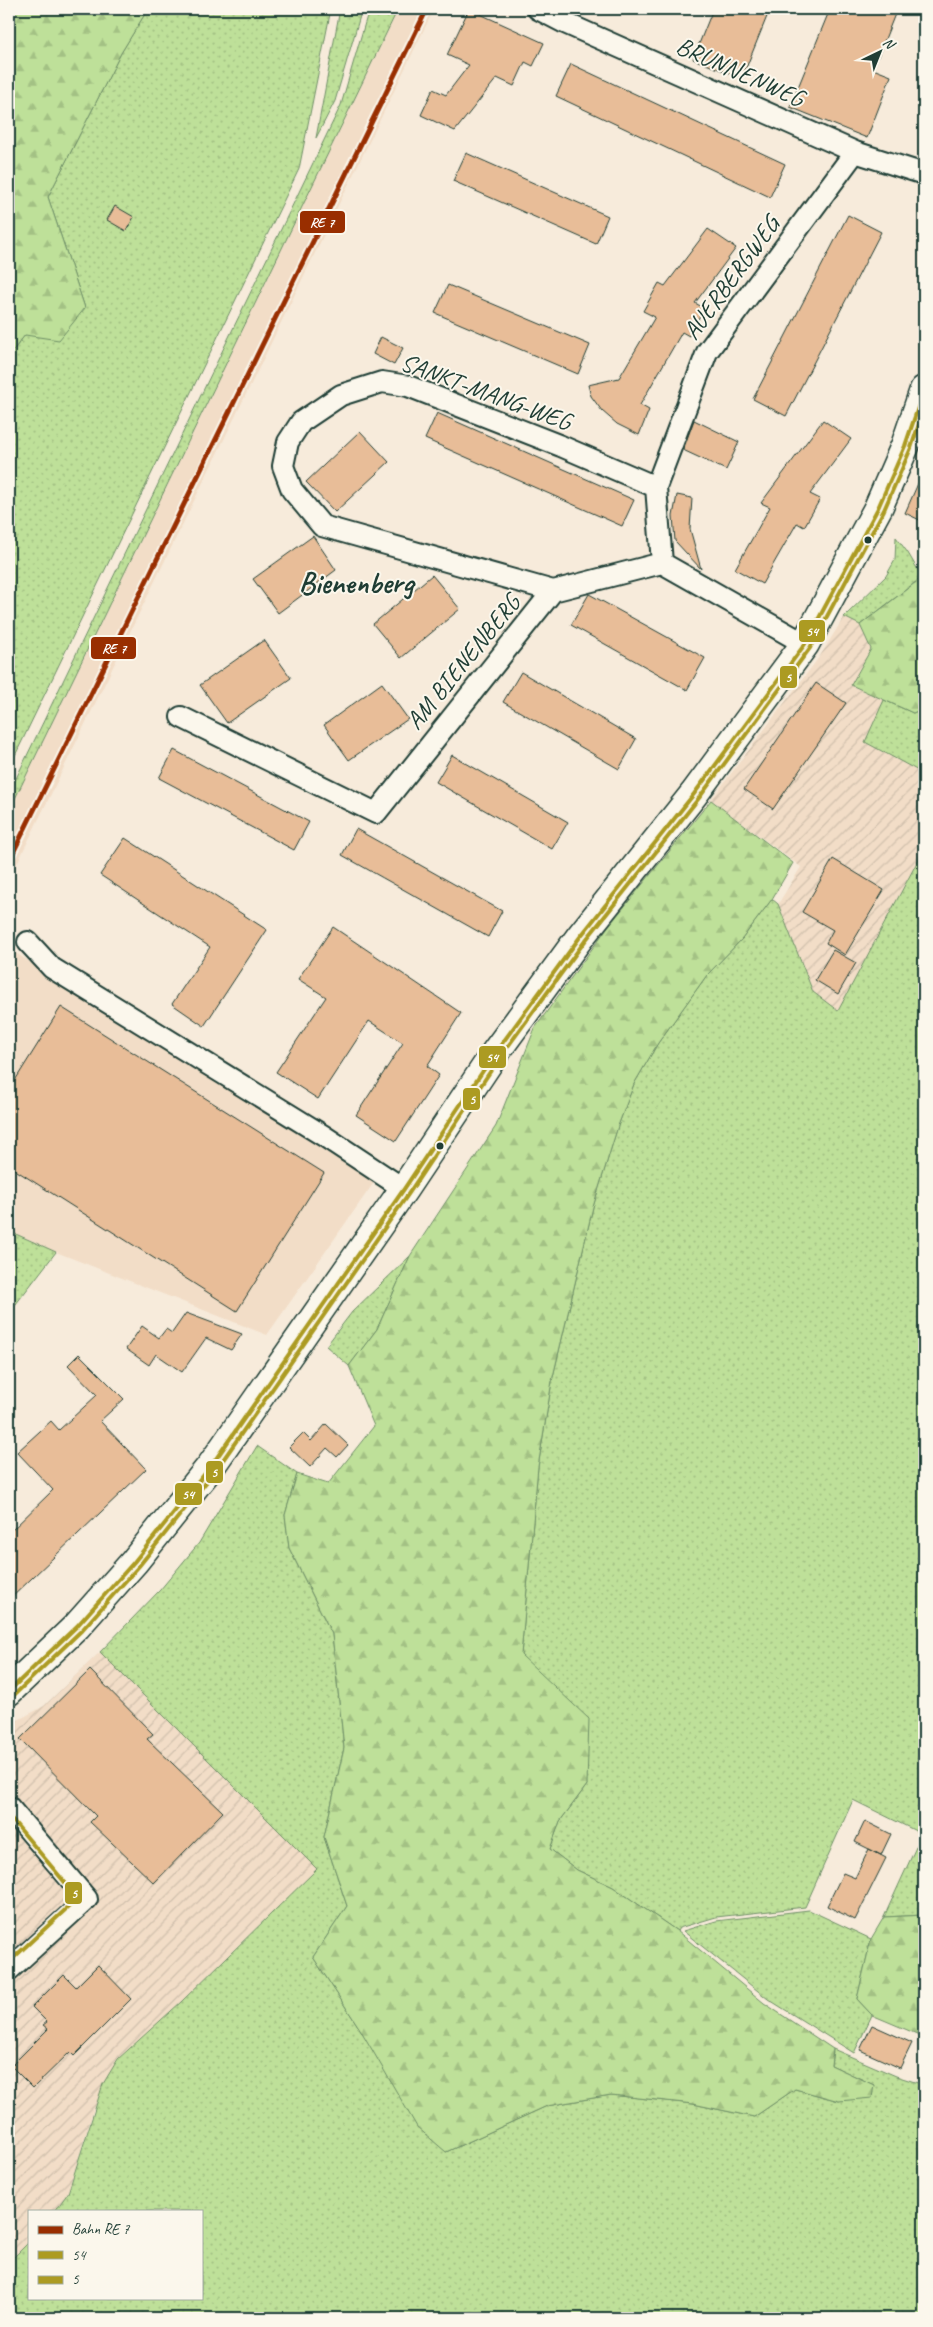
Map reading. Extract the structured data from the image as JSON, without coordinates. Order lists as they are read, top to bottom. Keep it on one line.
{"streets":{"street":["BRUNNENWEG","AUERBERGWEG","SANKT-MANG-WEG","AM BIENENBERG"]},"crossings":[["BRUNNENWEG","AUERBERGWEG"],["AUERBERGWEG","SANKT-MANG-WEG"],["AUERBERGWEG","AM BIENENBERG"],["SANKT-MANG-WEG","AM BIENENBERG"]],"districts":["Bienenberg"],"lines":["transit line 54","transit line 5"],"legend":["Bahn RE 7","54","5"],"north":"top right"}
